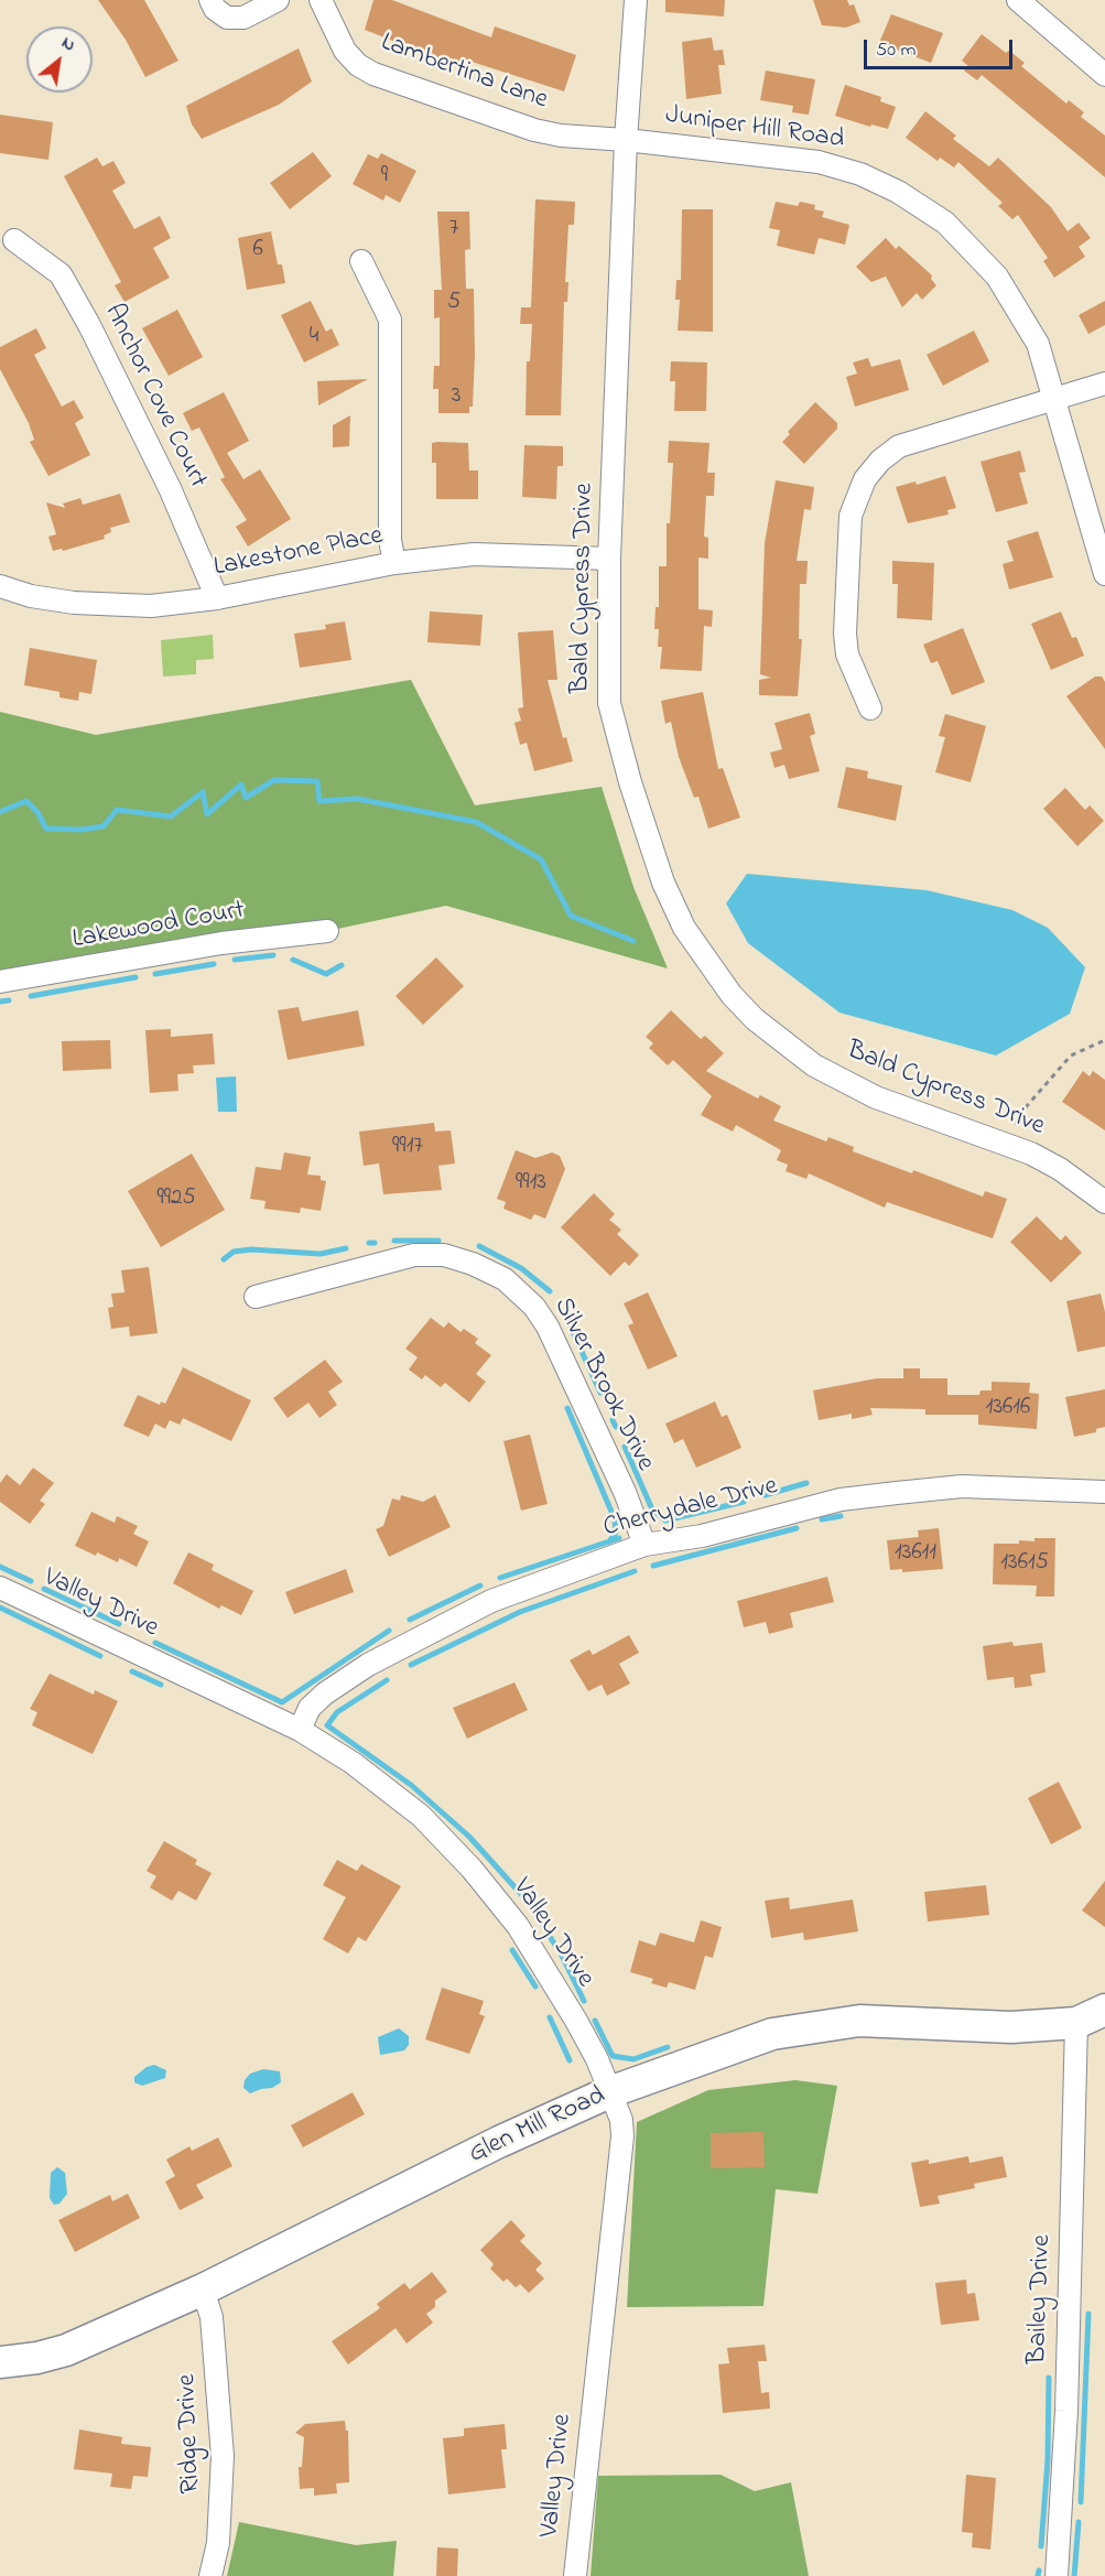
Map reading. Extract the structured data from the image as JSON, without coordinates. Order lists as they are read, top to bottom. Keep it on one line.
{"streets":{"main road":["Glen Mill Road"],"street":["Lambertina Lane","Juniper Hill Road","Anchor Cove Court","Lakestone Place","Bald Cypress Drive","Lakewood Court","Silver Brook Drive","Cherrydale Drive","Valley Drive","Bailey Drive","Ridge Drive"]},"crossings":[["Lambertina Lane","Juniper Hill Road"],["Lambertina Lane","Bald Cypress Drive"],["Juniper Hill Road","Bald Cypress Drive"],["Anchor Cove Court","Lakestone Place"],["Lakestone Place","Bald Cypress Drive"],["Silver Brook Drive","Cherrydale Drive"],["Cherrydale Drive","Valley Drive"],["Valley Drive","Glen Mill Road"],["Glen Mill Road","Bailey Drive"],["Glen Mill Road","Ridge Drive"]],"house_numbers":["9","7","6","5","4","3","9917","9913","9925","13616","13611","13615"],"scale_bar":"50 m","north":"top right"}
